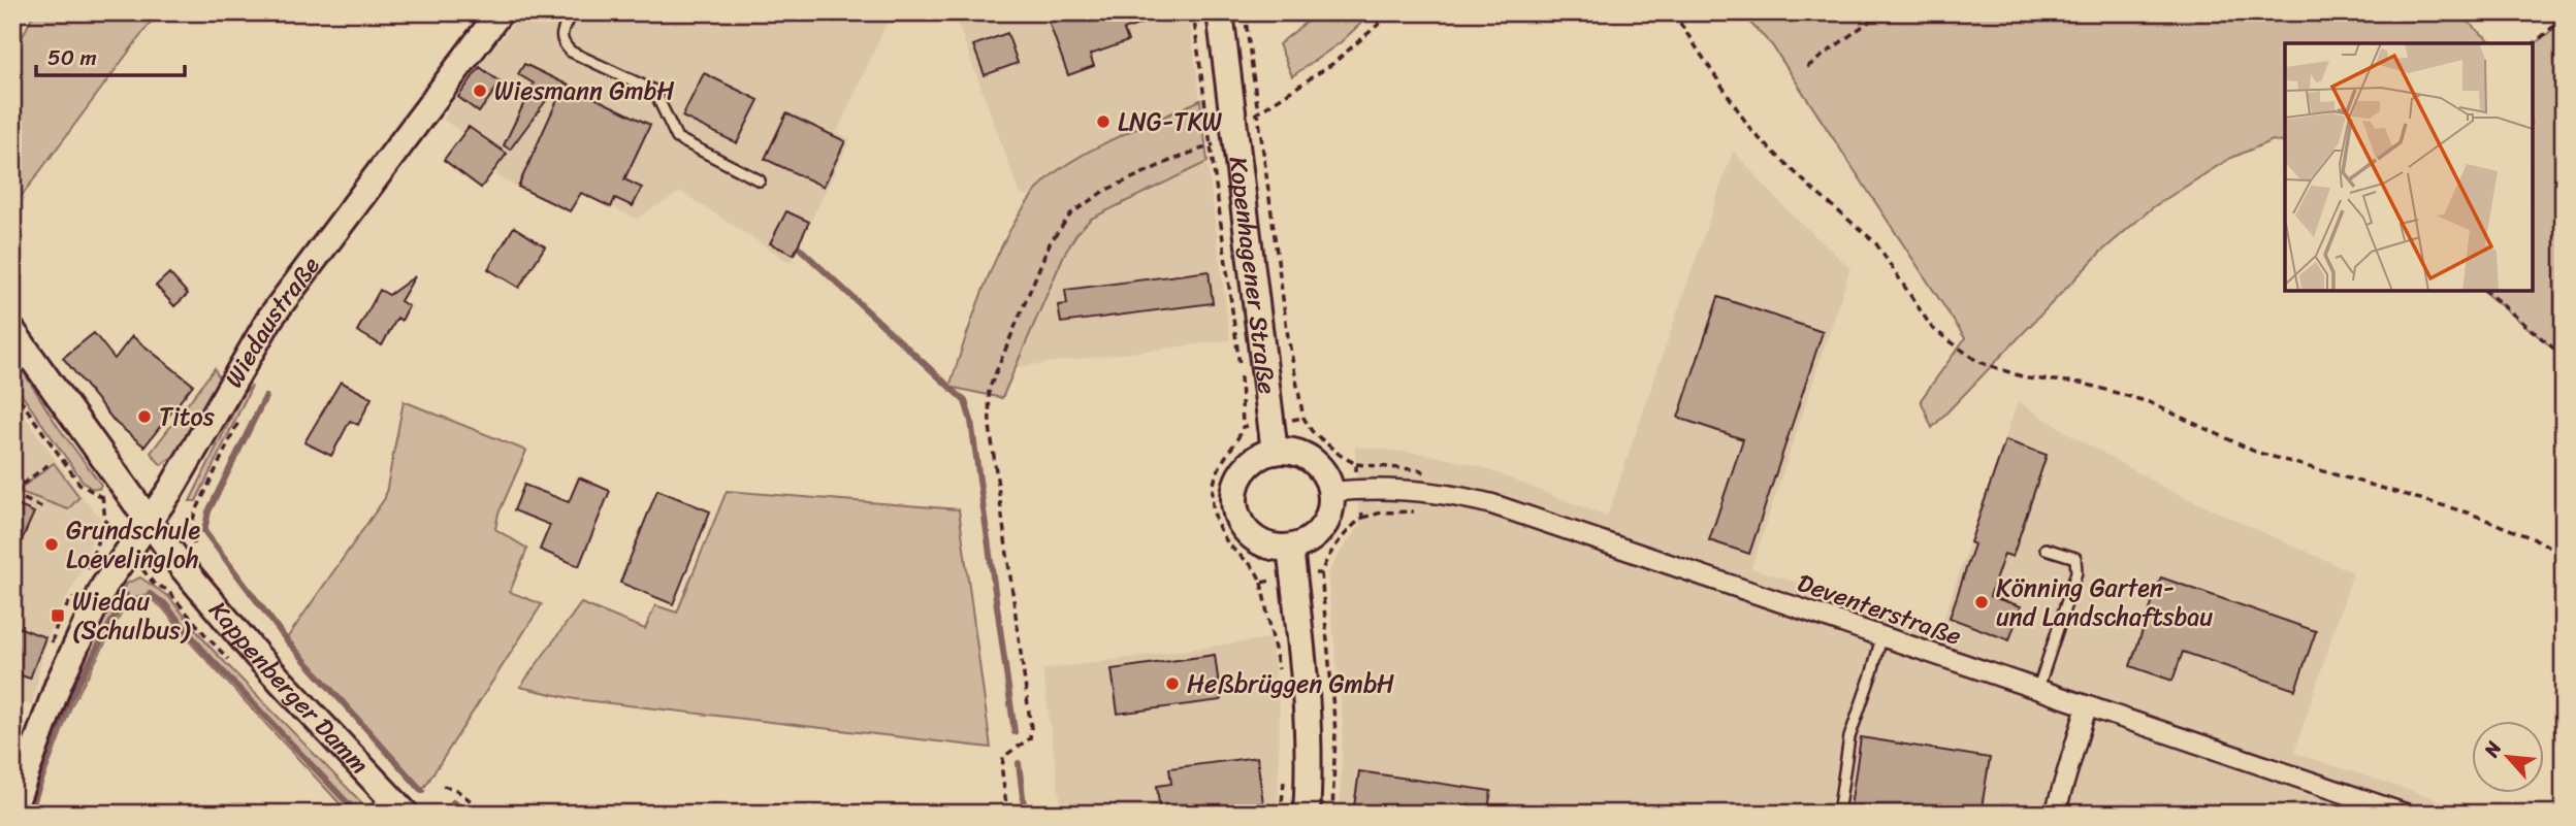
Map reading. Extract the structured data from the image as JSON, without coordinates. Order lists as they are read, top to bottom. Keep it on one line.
{"streets":{"main road":["Kopenhagener Straße","Wiedaustraße","Kappenberger Damm"],"street":["Deventerstraße"]},"crossings":[["Kopenhagener Straße","Deventerstraße"],["Wiedaustraße","Kappenberger Damm"]],"places":{"other":["Wiesmann GmbH","LNG-TKW","Titos","Grundschule Loevelingloh","Könning Garten- und Landschaftsbau","Heßbrüggen GmbH"],"transit":["Wiedau (Schulbus)"]},"scale_bar":"50 m","north":"top left"}
